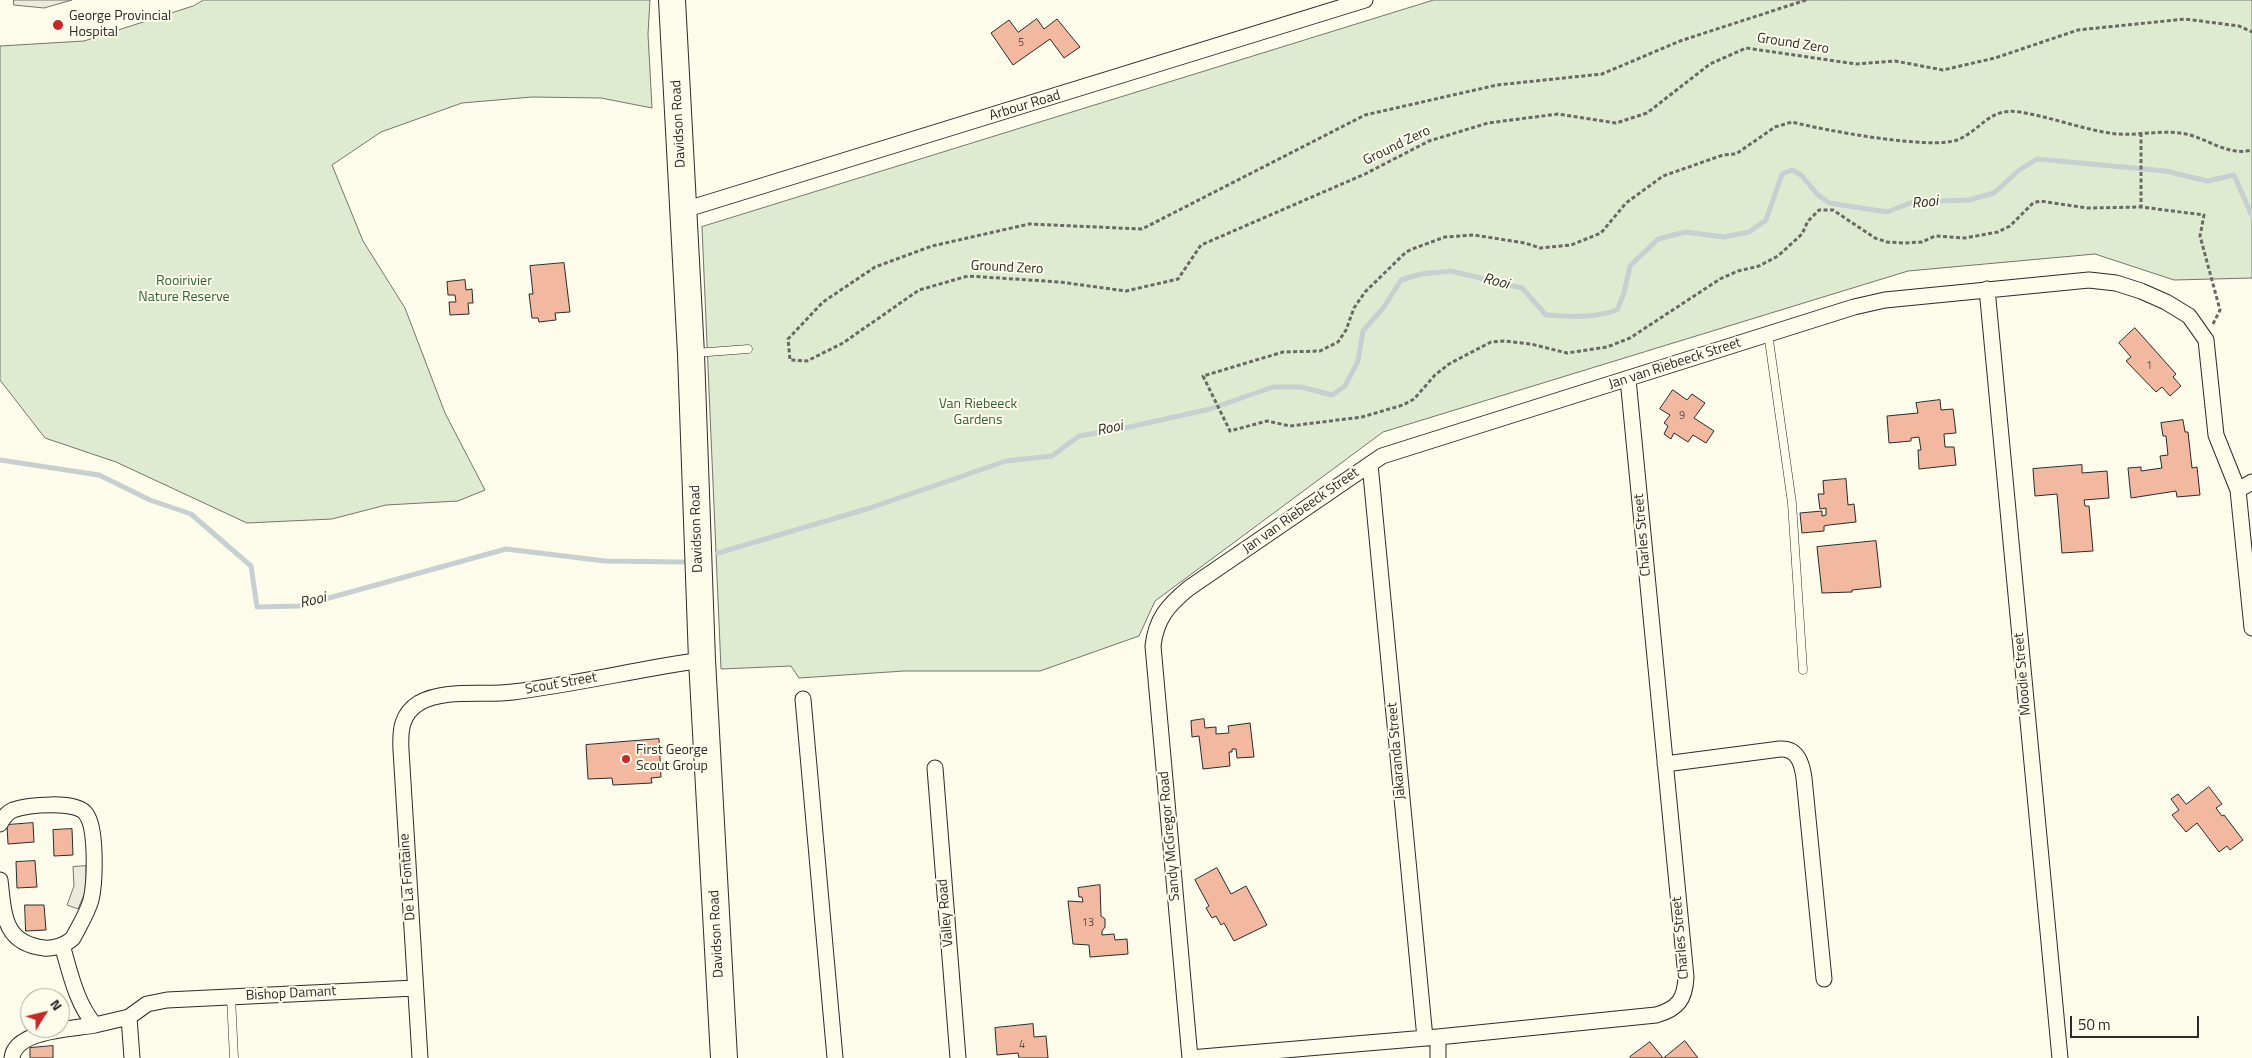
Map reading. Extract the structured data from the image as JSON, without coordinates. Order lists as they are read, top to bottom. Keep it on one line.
{"streets":{"highway":["Davidson Road"],"street":["Arbour Road","Jan van Riebeeck Street","Charles Street","Moodie Street","Scout Street","Jakaranda Street","Sandy McGregor Road","De La Fontaine","Valley Road","Bishop Damant"],"path":["Ground Zero"]},"crossings":[["Arbour Road","Davidson Road"],["Davidson Road","Scout Street"],["Jan van Riebeeck Street","Charles Street"],["Jan van Riebeeck Street","Moodie Street"],["Jan van Riebeeck Street","Jakaranda Street"],["Jan van Riebeeck Street","Sandy McGregor Road"],["Charles Street","Jakaranda Street"],["Charles Street","Sandy McGregor Road"],["Scout Street","De La Fontaine"],["De La Fontaine","Bishop Damant"]],"water":["Rooi"],"parks":["Rooirivier Nature Reserve","Van Riebeeck Gardens"],"places":["George Provincial Hospital","First George Scout Group"],"house_numbers":["5","1","9","13","4"],"scale_bar":"50 m","north":"top right"}
